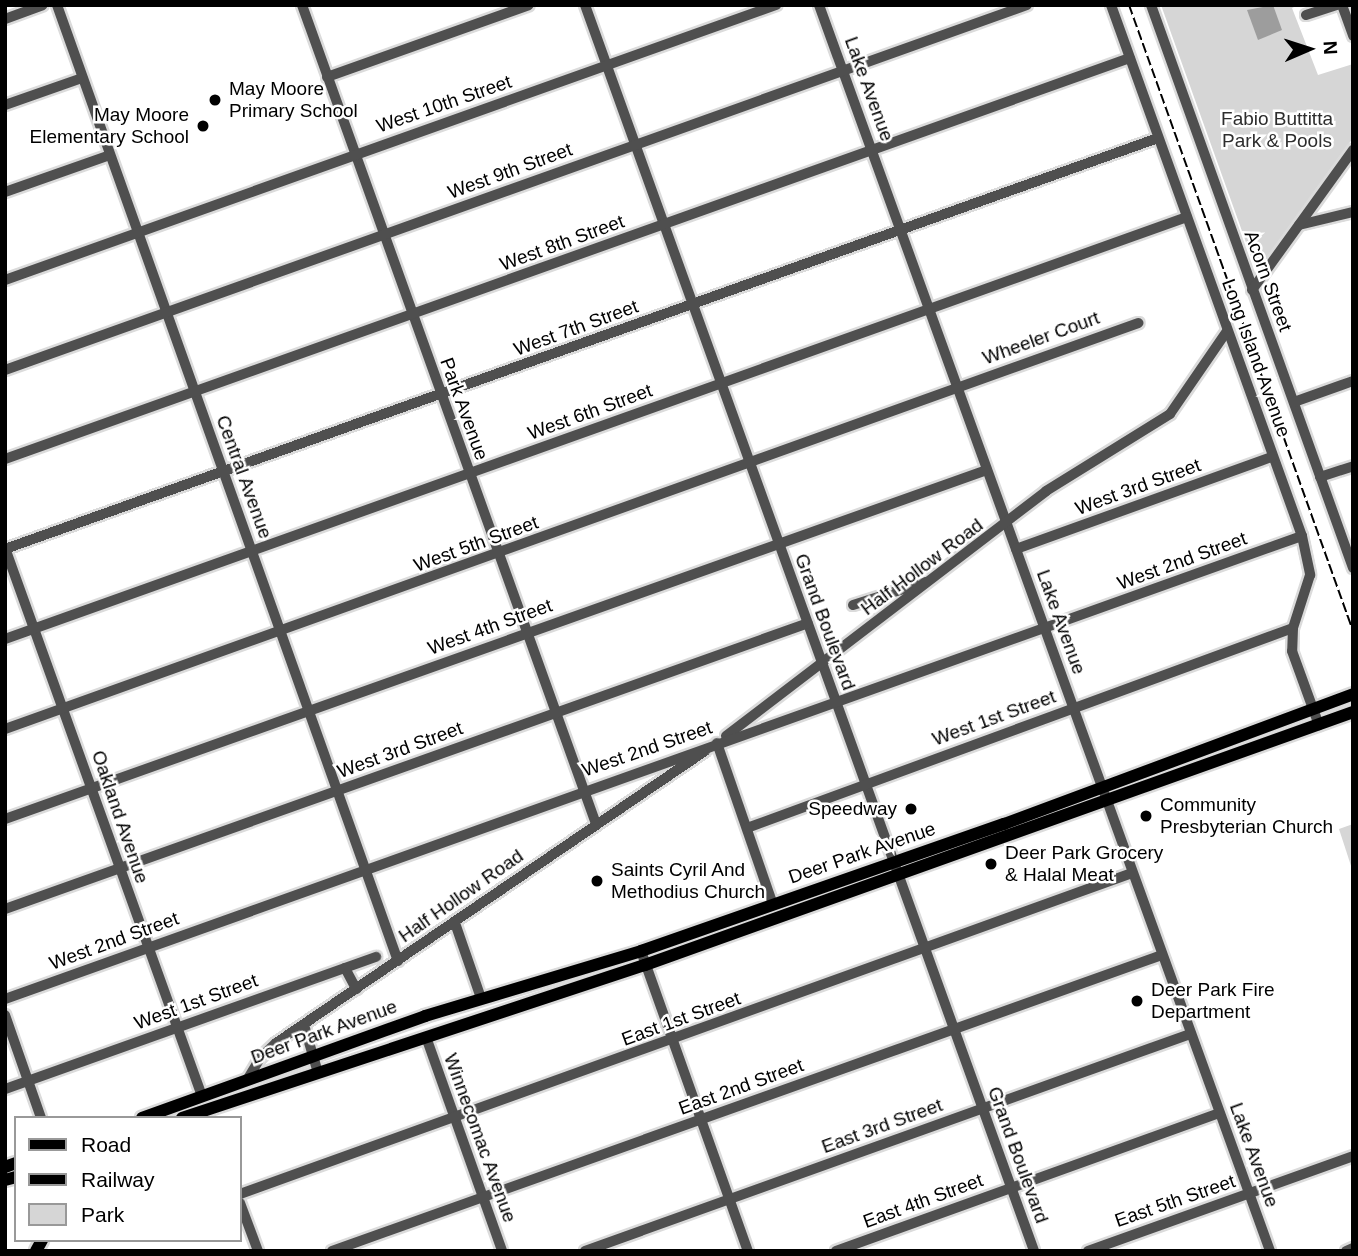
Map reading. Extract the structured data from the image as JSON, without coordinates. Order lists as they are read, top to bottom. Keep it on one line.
{"streets":{"main road":["Deer Park Avenue"],"street":["Lake Avenue","West 10th Street","West 9th Street","West 8th Street","Acorn Street","West 7th Street","Wheeler Court","Long Island Avenue","Park Avenue","West 6th Street","Central Avenue","West 3rd Street","West 5th Street","West 2nd Street","Half Hollow Road","Grand Boulevard","West 4th Street","West 1st Street","Oakland Avenue","East 1st Street","East 2nd Street","East 3rd Street","Winnecomac Avenue","East 4th Street","East 5th Street"]},"crossings":[["Lake Avenue","West 9th Street"],["Lake Avenue","West 8th Street"],["Lake Avenue","West 7th Street"],["Lake Avenue","Wheeler Court"],["Lake Avenue","West 6th Street"],["Lake Avenue","West 3rd Street"],["Lake Avenue","West 5th Street"],["Lake Avenue","West 2nd Street"],["Lake Avenue","Half Hollow Road"],["Lake Avenue","West 4th Street"],["Lake Avenue","West 1st Street"],["Lake Avenue","Deer Park Avenue"],["Lake Avenue","East 1st Street"],["Lake Avenue","East 2nd Street"],["Lake Avenue","East 3rd Street"],["Lake Avenue","East 4th Street"],["Lake Avenue","East 5th Street"],["West 10th Street","Park Avenue"],["West 10th Street","Central Avenue"],["West 10th Street","Grand Boulevard"],["West 9th Street","Park Avenue"],["West 9th Street","Central Avenue"],["West 9th Street","Grand Boulevard"],["West 8th Street","Long Island Avenue"],["West 8th Street","Park Avenue"],["West 8th Street","Central Avenue"],["West 8th Street","Grand Boulevard"],["West 7th Street","Long Island Avenue"],["West 7th Street","Park Avenue"],["West 7th Street","Central Avenue"],["West 7th Street","Grand Boulevard"],["West 7th Street","Oakland Avenue"],["Wheeler Court","West 5th Street"],["Long Island Avenue","West 6th Street"],["Long Island Avenue","West 3rd Street"],["Long Island Avenue","West 2nd Street"],["Long Island Avenue","Half Hollow Road"],["Long Island Avenue","West 1st Street"],["Long Island Avenue","Deer Park Avenue"],["Park Avenue","West 6th Street"],["Park Avenue","West 3rd Street"],["Park Avenue","West 5th Street"],["Park Avenue","West 2nd Street"],["Park Avenue","Half Hollow Road"],["Park Avenue","West 4th Street"],["West 6th Street","Central Avenue"],["West 6th Street","Grand Boulevard"],["West 6th Street","Oakland Avenue"],["Central Avenue","West 3rd Street"],["Central Avenue","West 5th Street"],["Central Avenue","West 2nd Street"],["Central Avenue","Half Hollow Road"],["Central Avenue","West 4th Street"],["West 3rd Street","Grand Boulevard"],["West 3rd Street","Oakland Avenue"],["West 5th Street","Grand Boulevard"],["West 5th Street","Oakland Avenue"],["West 2nd Street","Half Hollow Road"],["West 2nd Street","Grand Boulevard"],["West 2nd Street","Oakland Avenue"],["Half Hollow Road","Grand Boulevard"],["Half Hollow Road","Deer Park Avenue"],["Grand Boulevard","West 4th Street"],["Grand Boulevard","West 1st Street"],["Grand Boulevard","Deer Park Avenue"],["Grand Boulevard","East 1st Street"],["Grand Boulevard","East 2nd Street"],["Grand Boulevard","East 3rd Street"],["Grand Boulevard","East 4th Street"],["West 4th Street","Oakland Avenue"],["West 1st Street","Oakland Avenue"],["Oakland Avenue","Deer Park Avenue"],["Deer Park Avenue","Winnecomac Avenue"],["East 1st Street","Winnecomac Avenue"],["East 2nd Street","Winnecomac Avenue"]],"parks":["Fabio Buttitta Park & Pools"],"places":["May Moore Primary School","May Moore Elementary School","Speedway","Community Presbyterian Church","Deer Park Grocery & Halal Meat","Saints Cyril And Methodius Church","Deer Park Fire Department"],"legend":["Road","Railway","Park"],"north":"right"}
